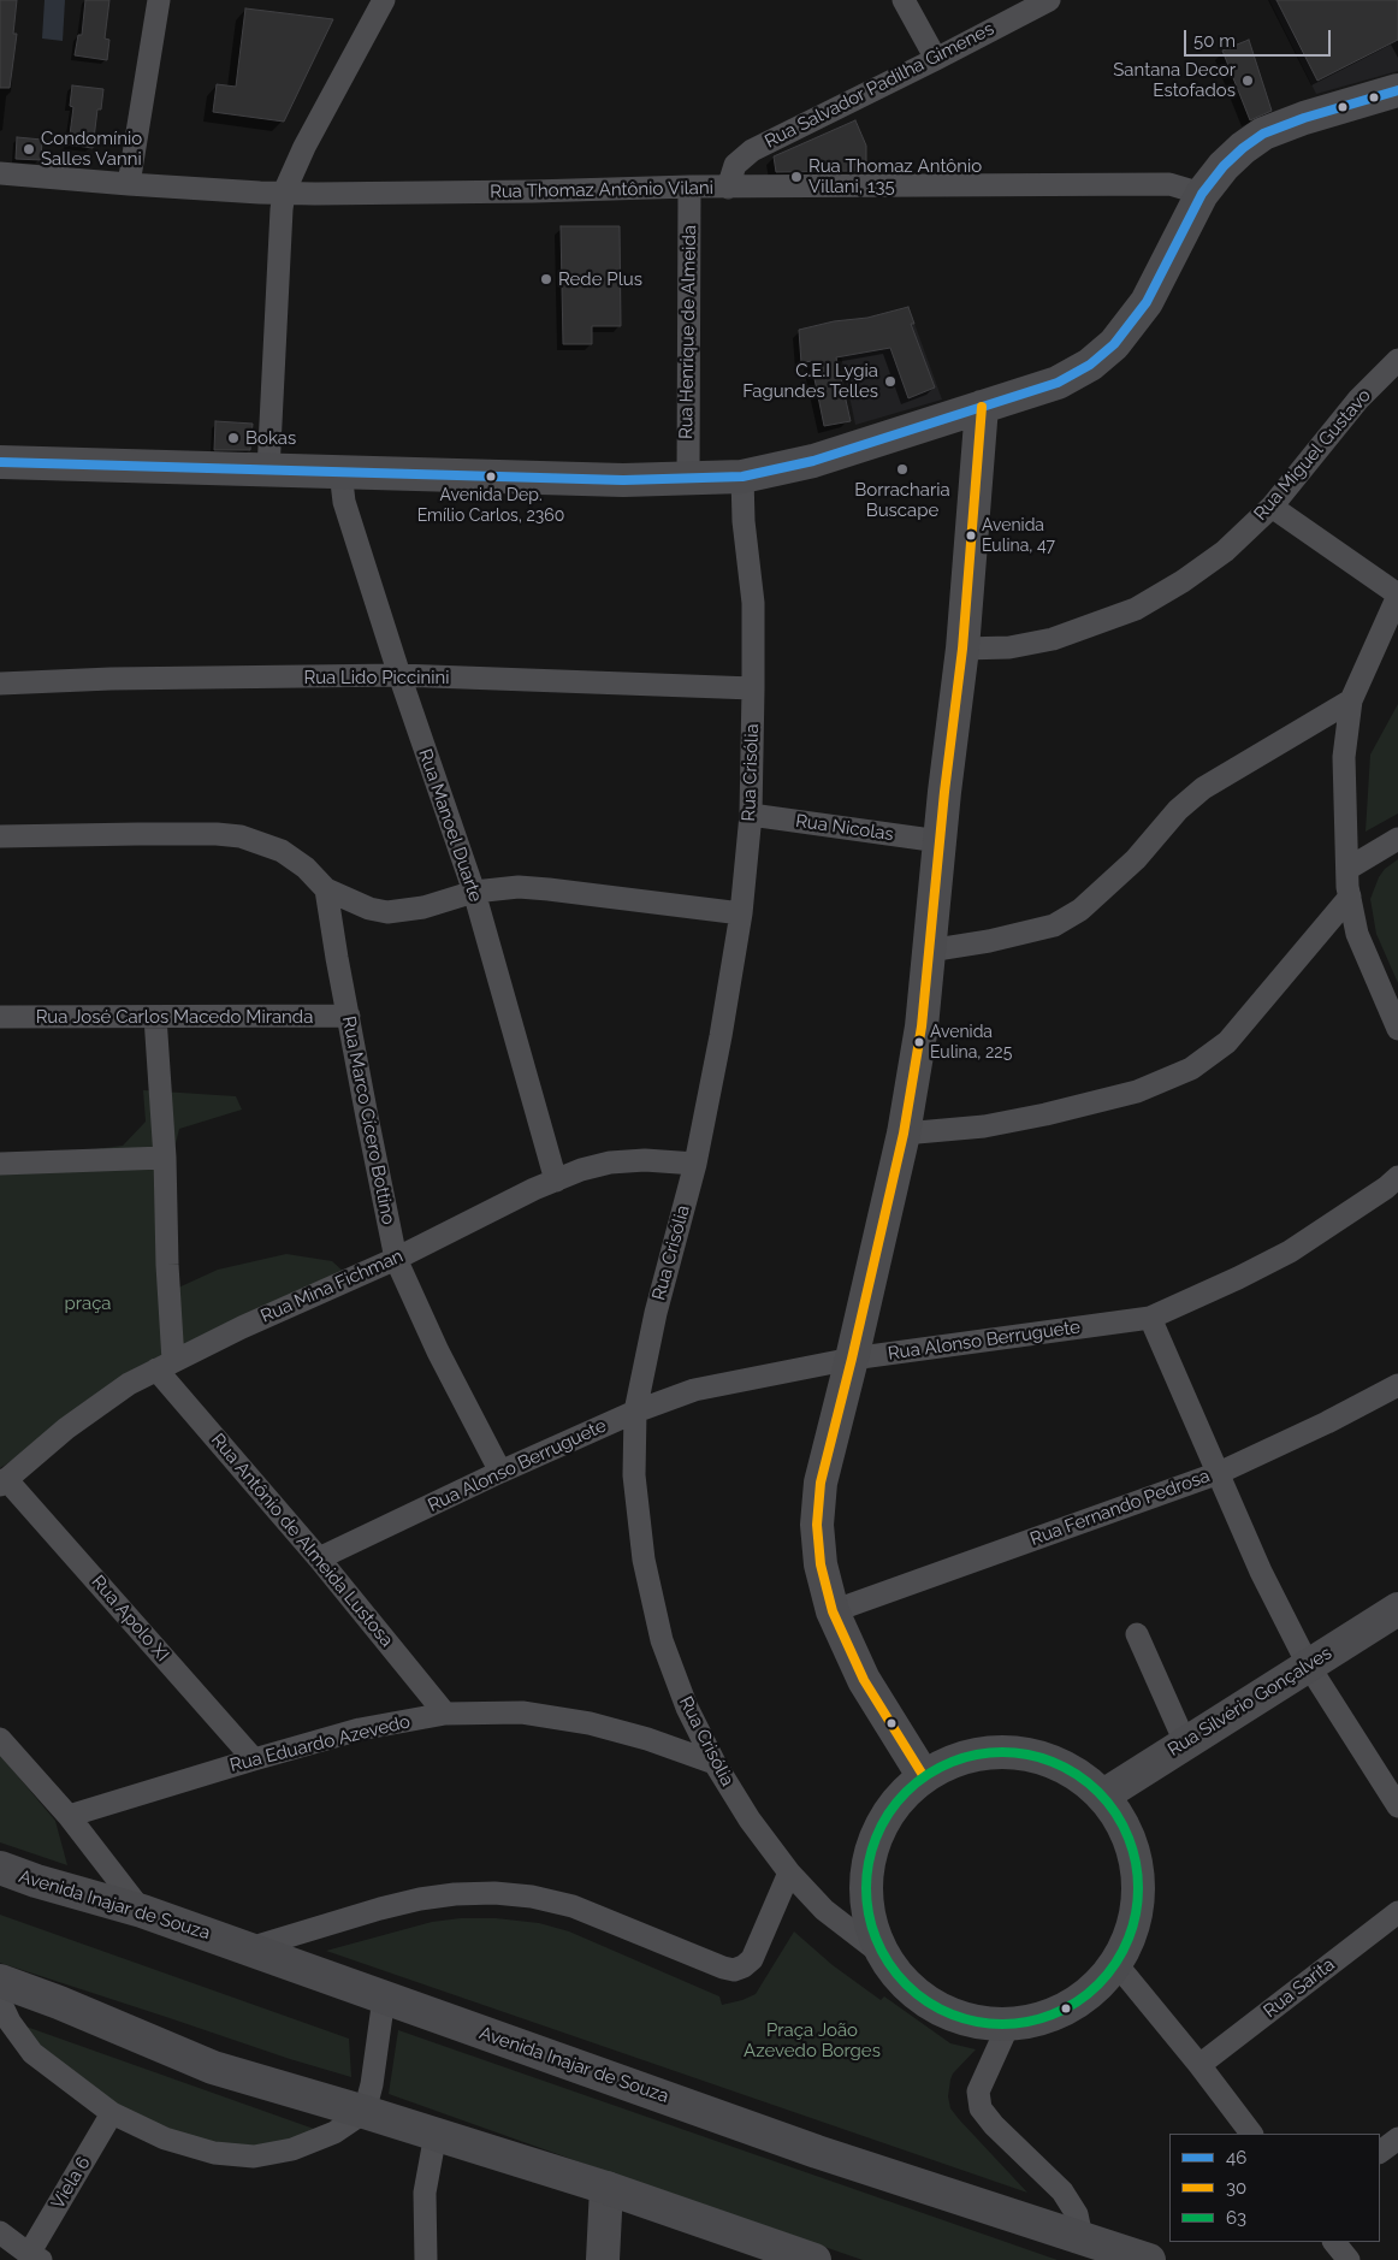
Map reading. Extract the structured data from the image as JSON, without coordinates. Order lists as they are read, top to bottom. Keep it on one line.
{"streets":{"main road":["Avenida Inajar de Souza"],"street":["Rua Salvador Padilha Gimenes","Rua Thomaz Antônio Vilani","Rua Henrique de Almeida","Rua Miguel Gustavo","Rua Lido Piccinini","Rua Crisólia","Rua Manoel Duarte","Rua Nicolas","Rua José Carlos Macedo Miranda","Rua Marco Cícero Bottino","Rua Mina Fichman","Rua Alonso Berruguete","Rua Fernando Pedrosa","Rua Antônio de Almeida Lustosa","Rua Apolo XI","Rua Silvério Gonçalves","Rua Eduardo Azevedo","Rua Sarita","Viela 6"]},"crossings":[["Rua Salvador Padilha Gimenes","Rua Thomaz Antônio Vilani"],["Rua Thomaz Antônio Vilani","Rua Henrique de Almeida"],["Rua Lido Piccinini","Rua Crisólia"],["Rua Lido Piccinini","Rua Manoel Duarte"],["Rua Crisólia","Rua Nicolas"],["Rua Crisólia","Rua Mina Fichman"],["Rua Crisólia","Rua Alonso Berruguete"],["Rua Crisólia","Rua Eduardo Azevedo"],["Rua Manoel Duarte","Rua Mina Fichman"],["Rua José Carlos Macedo Miranda","Rua Marco Cícero Bottino"],["Rua Marco Cícero Bottino","Rua Mina Fichman"],["Rua Marco Cícero Bottino","Rua Alonso Berruguete"],["Rua Mina Fichman","Rua Antônio de Almeida Lustosa"],["Rua Mina Fichman","Rua Apolo XI"],["Rua Alonso Berruguete","Rua Antônio de Almeida Lustosa"],["Rua Antônio de Almeida Lustosa","Rua Eduardo Azevedo"],["Rua Apolo XI","Rua Eduardo Azevedo"]],"parks":["praça","Praça João Azevedo Borges"],"places":["Santana Decor Estofados","Condomínio Salles Vanni","Rua Thomaz Antônio Villani, 135","Rede Plus","C.E.I Lygia Fagundes Telles","Bokas","Borracharia Buscape","Avenida Dep. Emílio Carlos, 2360","Avenida Eulina, 47","Avenida Eulina, 225"],"lines":["transit line 46","transit line 30","transit line 63"],"legend":["46","30","63"],"scale_bar":"50 m"}
